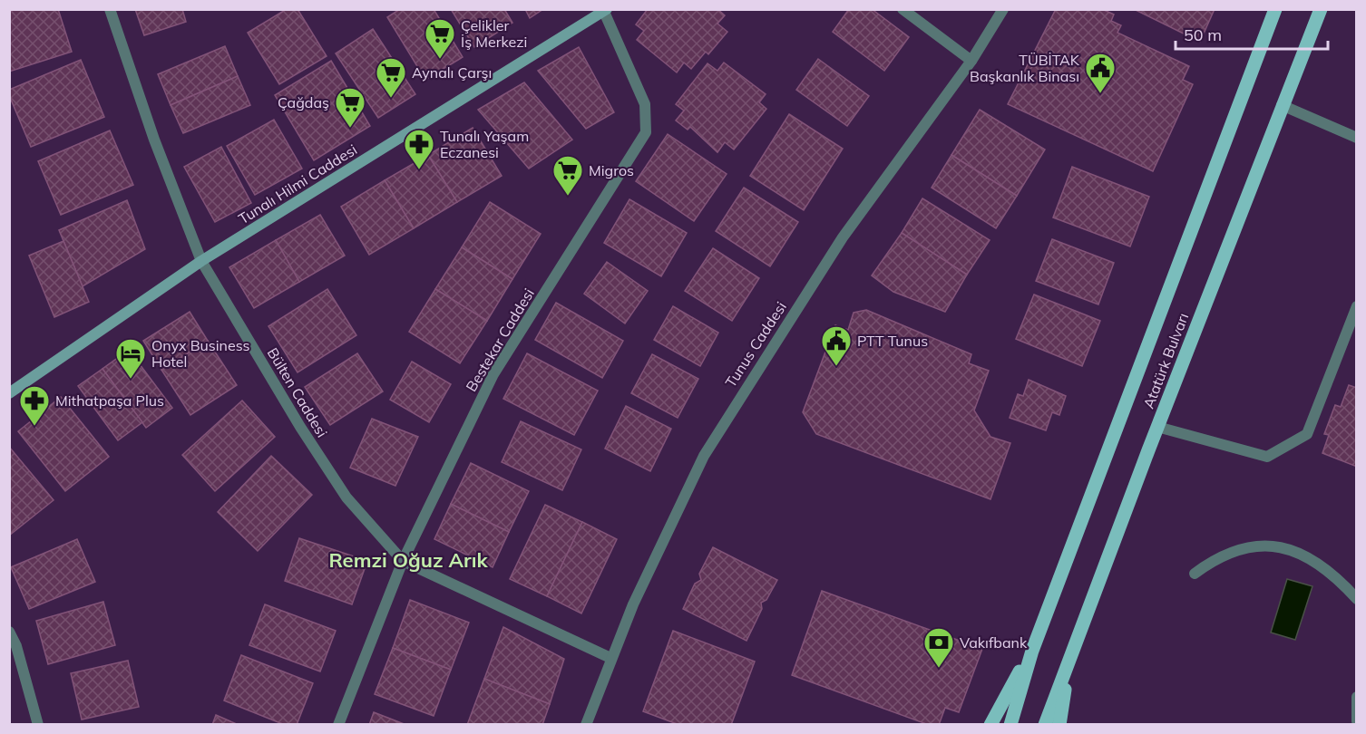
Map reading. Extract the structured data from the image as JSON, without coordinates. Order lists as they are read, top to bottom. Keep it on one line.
{"streets":{"main road":["Tunalı Hilmi Caddesi","Atatürk Bulvarı"],"street":["Bestekar Caddesi","Tunus Caddesi","Bülten Caddesi"]},"crossings":[["Tunalı Hilmi Caddesi","Bestekar Caddesi"],["Tunalı Hilmi Caddesi","Bülten Caddesi"],["Bestekar Caddesi","Bülten Caddesi"],["Tunus Caddesi","Bülten Caddesi"]],"districts":["Remzi Oğuz Arık"],"places":{"supermarket":["Çelikler İş Merkezi","Aynalı Çarşı","Çağdaş","Migros"],"public building":["TÜBİTAK Başkanlık Binası","PTT Tunus"],"pharmacy":["Tunalı Yaşam Eczanesi","Mithatpaşa Plus"],"hotel":["Onyx Business Hotel"],"bank":["Vakıfbank"]},"scale_bar":"50 m"}
